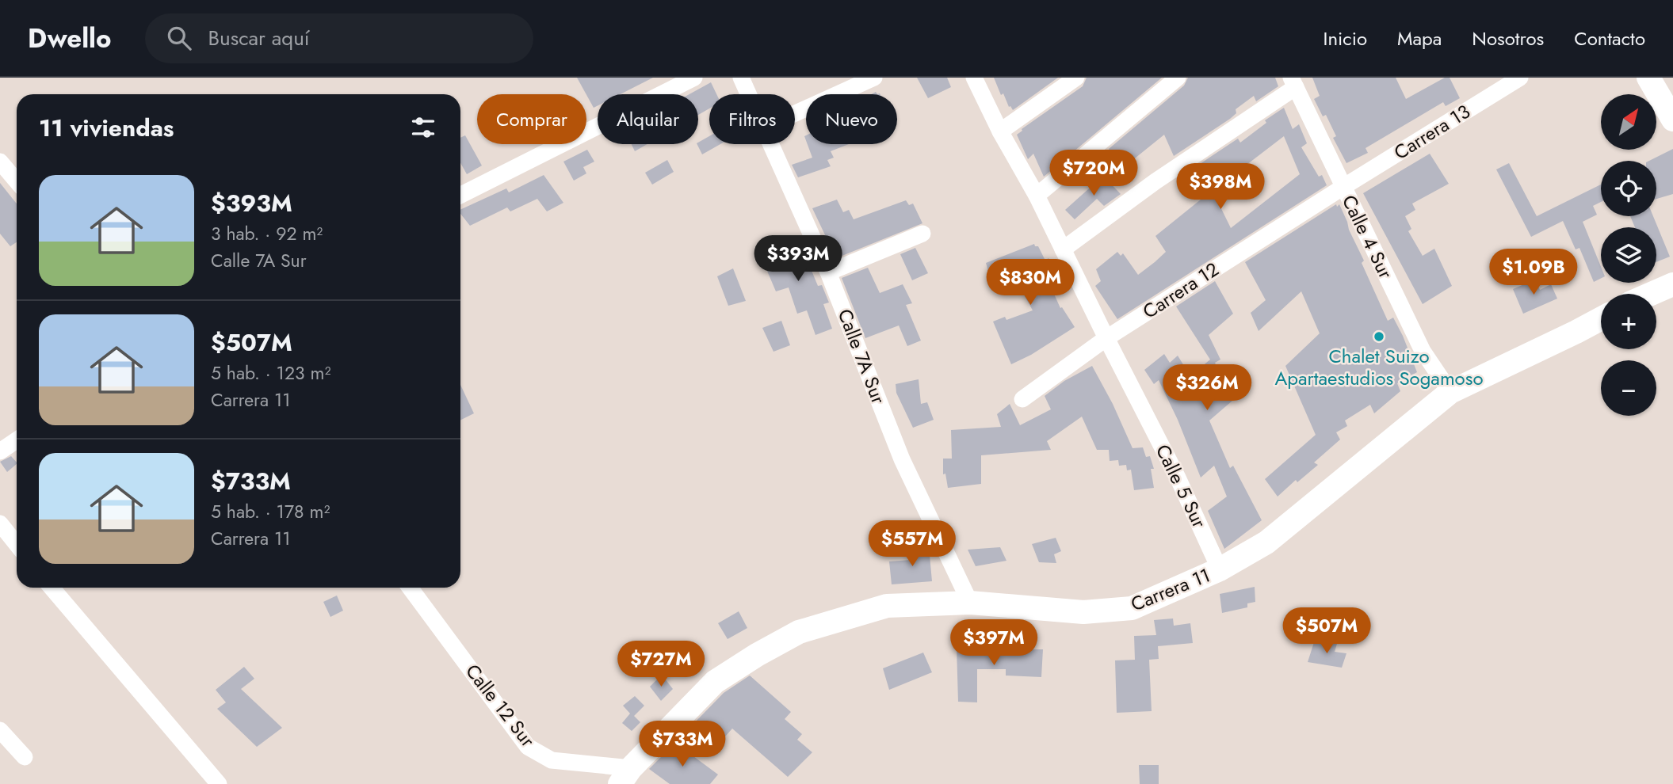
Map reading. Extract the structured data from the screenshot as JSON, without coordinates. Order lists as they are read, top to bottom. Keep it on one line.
{"streets":{"main road":["Carrera 11"],"street":["Carrera 13","Calle 4 Sur","Carrera 12","Calle 7A Sur","Calle 5 Sur","Calle 12 Sur"]},"crossings":[["Carrera 13","Calle 4 Sur"],["Carrera 13","Carrera 12"],["Calle 4 Sur","Carrera 12"],["Calle 4 Sur","Carrera 11"],["Carrera 12","Calle 5 Sur"],["Calle 7A Sur","Carrera 11"],["Calle 5 Sur","Carrera 11"],["Carrera 11","Calle 12 Sur"]],"places":["Chalet Suizo Apartaestudios Sogamoso"],"north":"top right","page":{"header":"Dwello","search":"Buscar aquí","nav":["Inicio","Mapa","Nosotros","Contacto"],"map_buttons":["+","−"],"chip":["Comprar","Alquilar","Filtros","Nuevo"],"heading":"11 viviendas","price":["$720M","$398M","$393M","$1.09B","$830M","$326M","$557M","$507M","$397M","$727M","$733M"],"list":[{"name":"$393M","note":"3 hab. · 92 m² · Calle 7A Sur"},{"name":"$507M","note":"5 hab. · 123 m² · Carrera 11"},{"name":"$733M","note":"5 hab. · 178 m² · Carrera 11"}]}}
